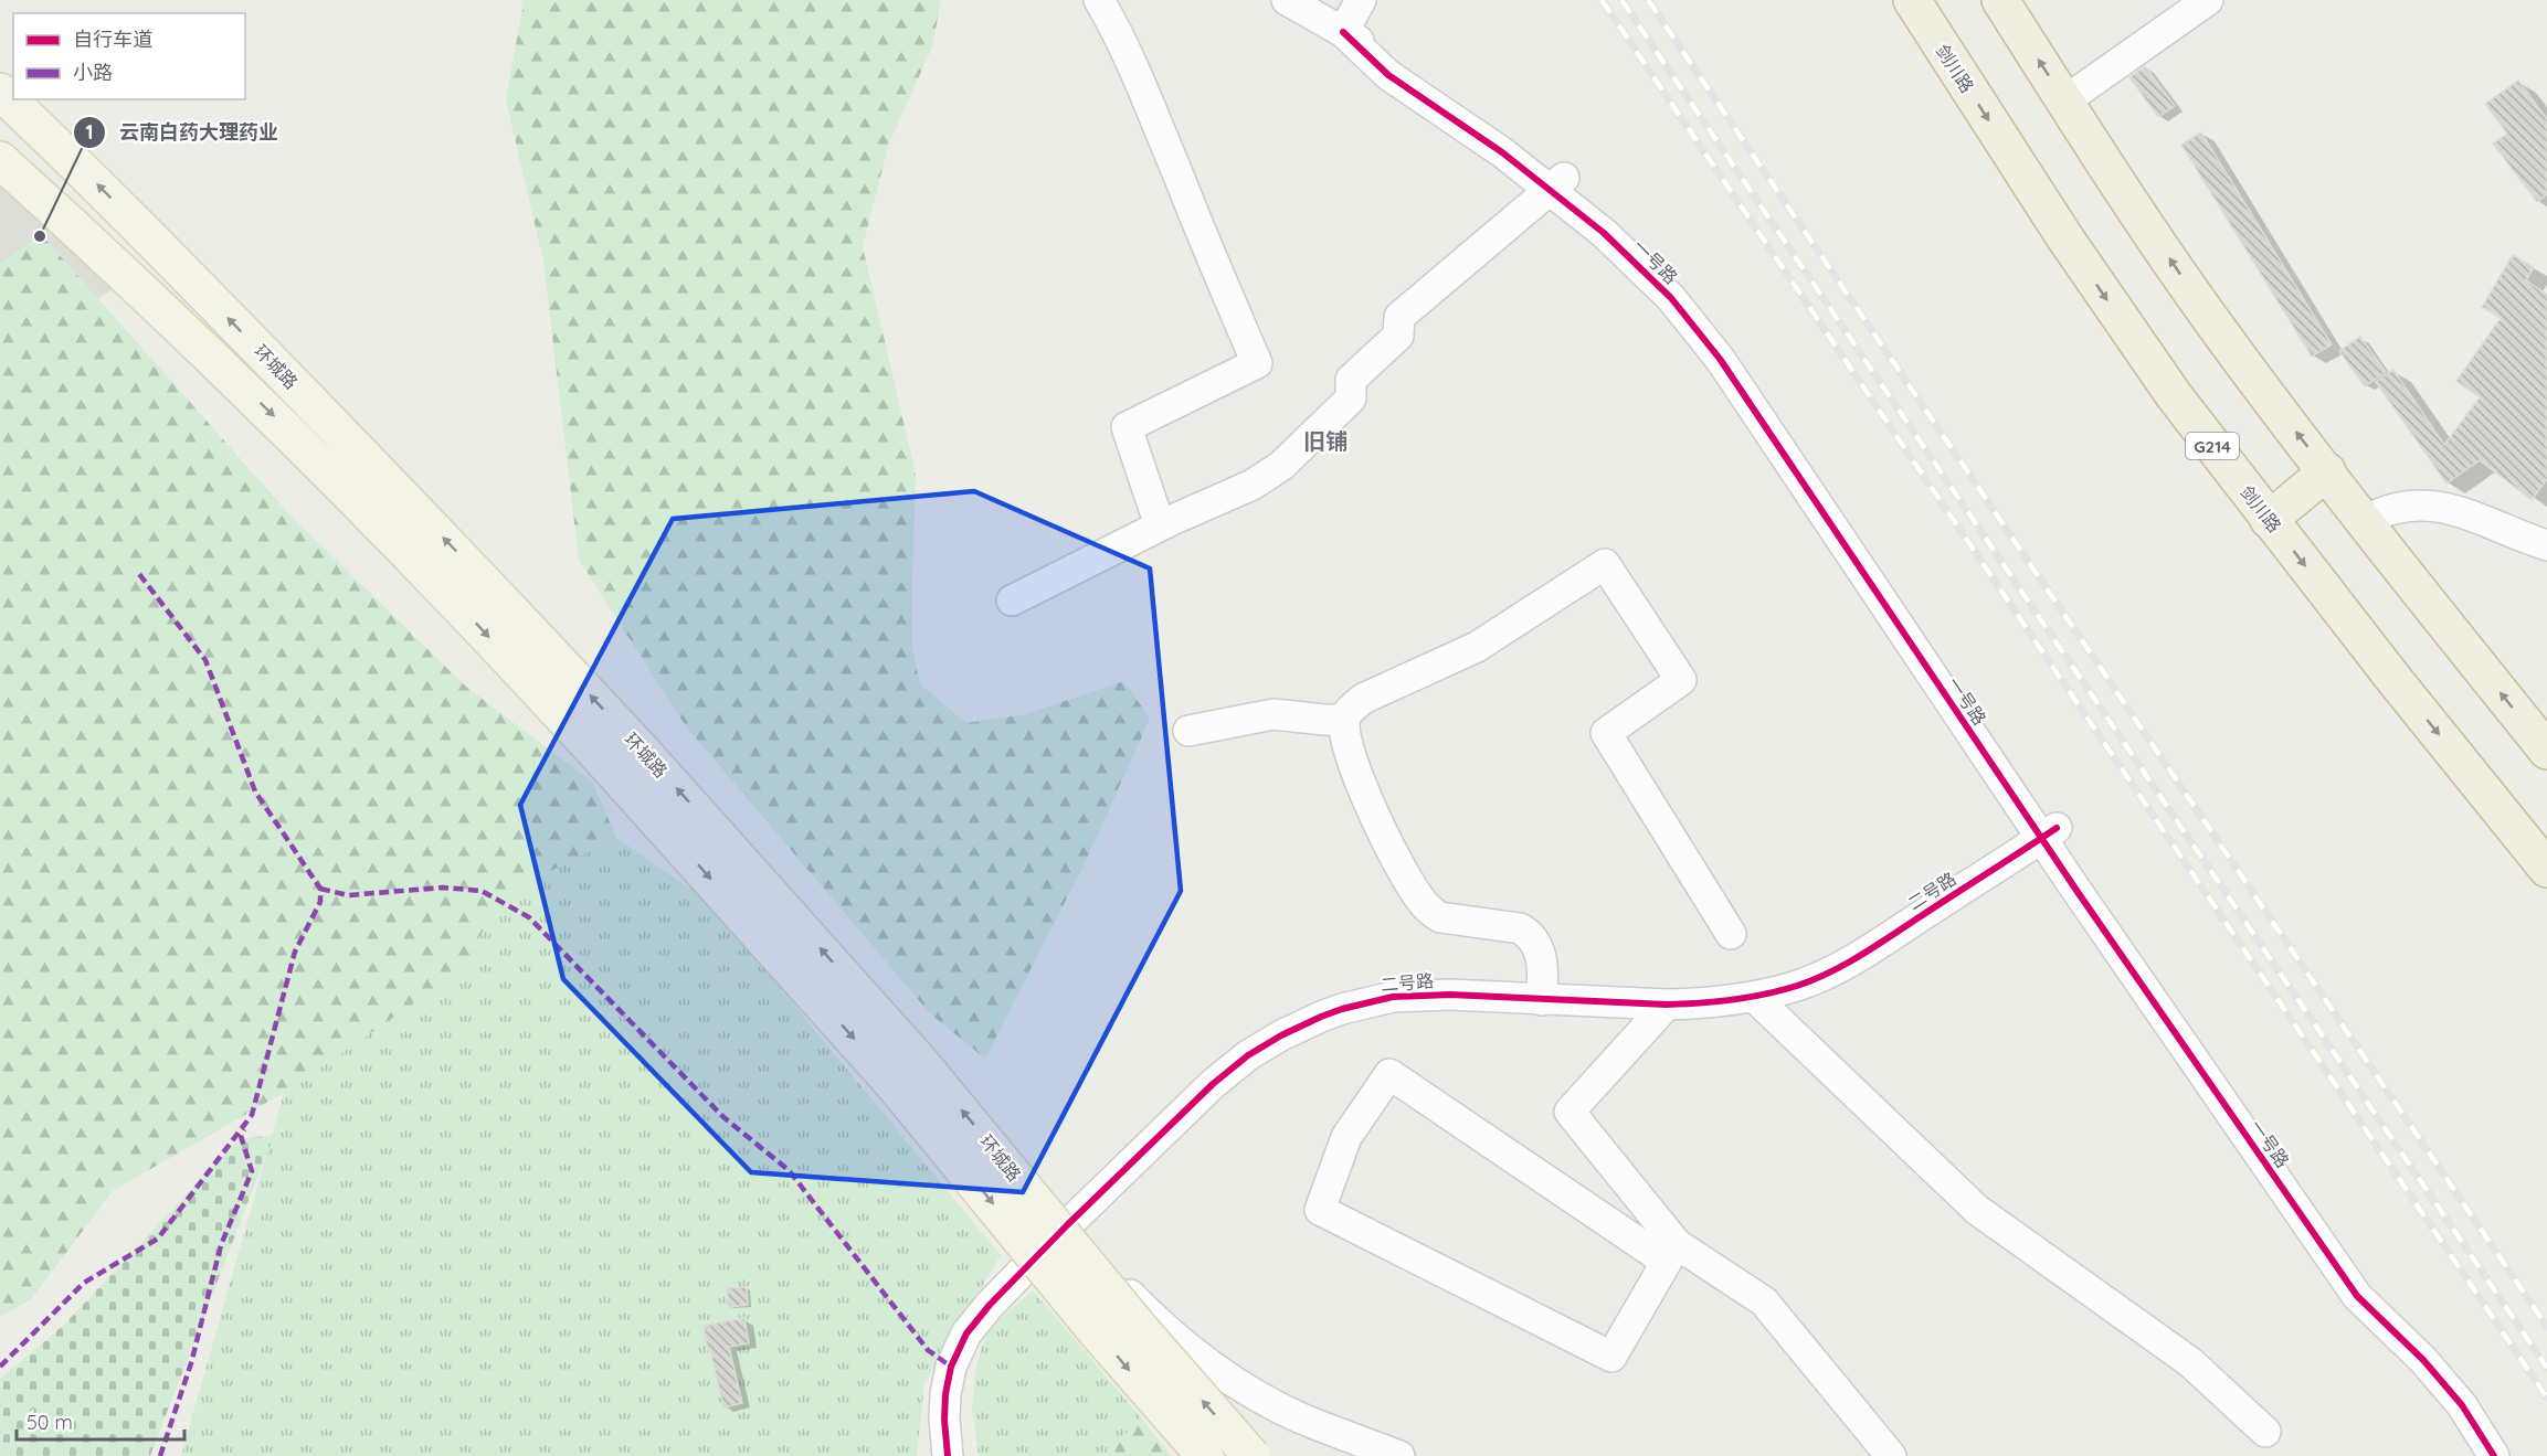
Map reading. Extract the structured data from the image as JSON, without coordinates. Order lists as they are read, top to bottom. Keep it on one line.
{"streets":{"highway":["剑川路","G214"],"main road":["环城路"],"street":["一号路","二号路"]},"crossings":[["一号路","二号路"]],"districts":["旧铺"],"places":["云南白药大理药业"],"legend":["自行车道","小路"],"scale_bar":"50 m"}
